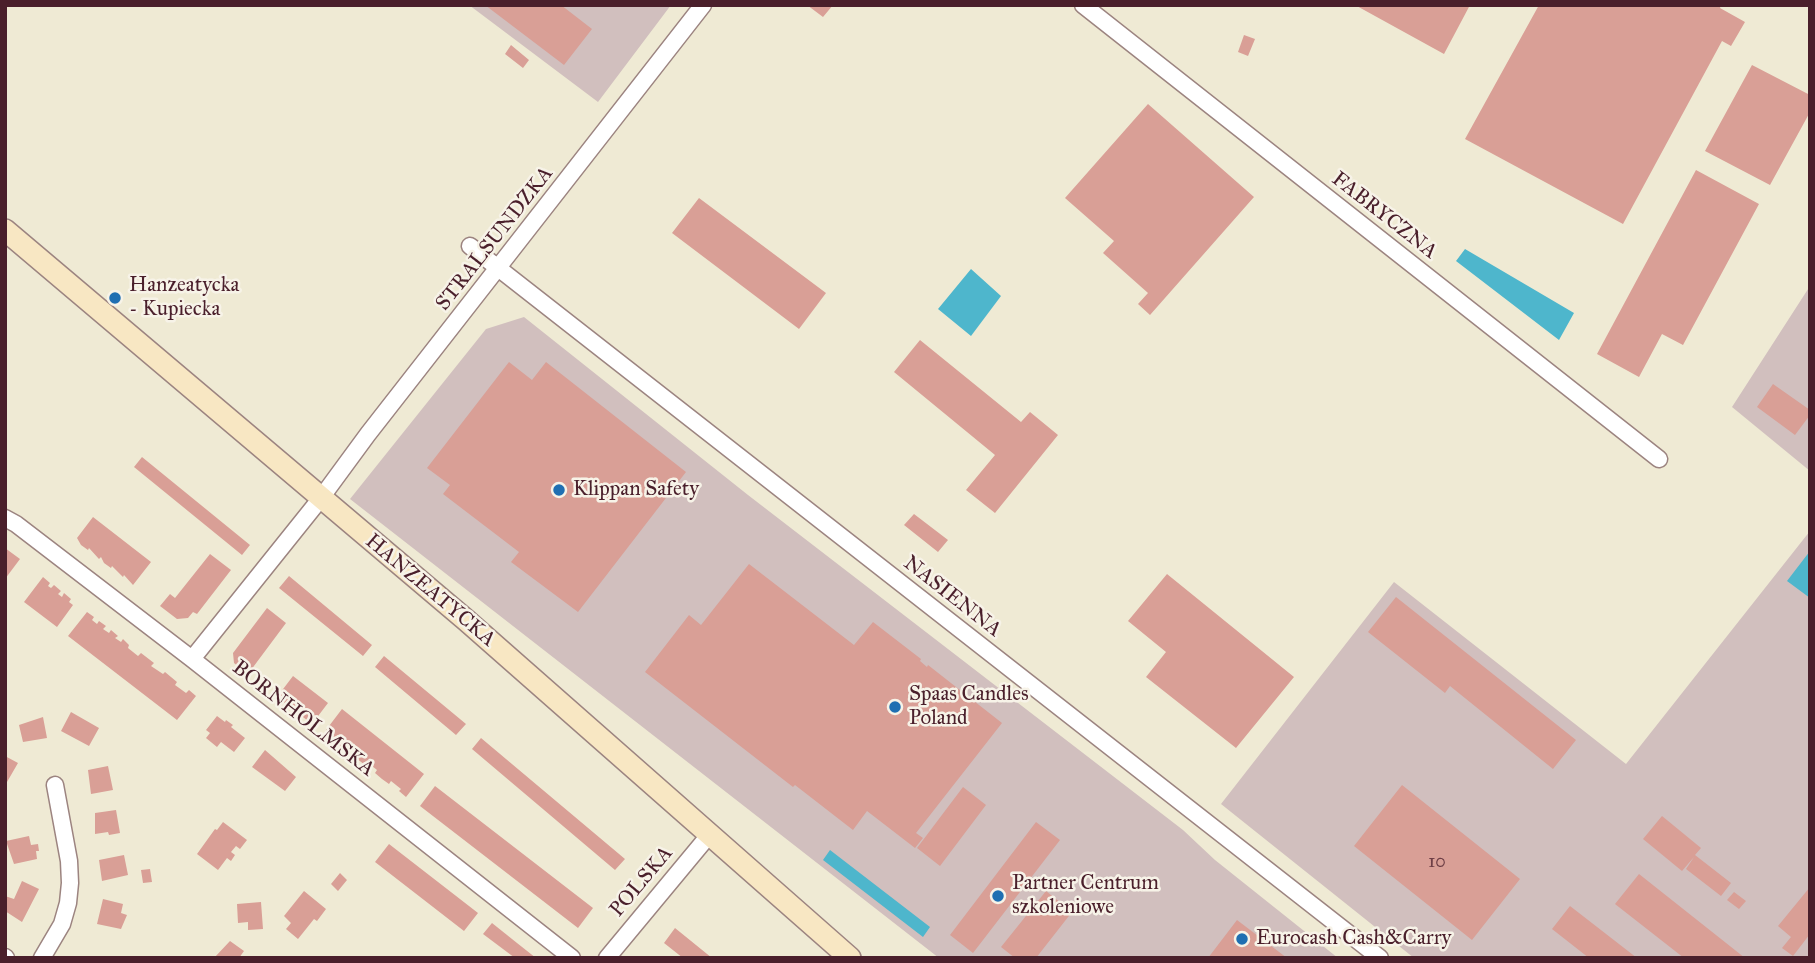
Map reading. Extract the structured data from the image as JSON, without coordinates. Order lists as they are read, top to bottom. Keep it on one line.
{"streets":{"street":["FABRYCZNA","STRALSUNDZKA","HANZEATYCKA","NASIENNA","BORNHOLMSKA","POLSKA"]},"crossings":[["STRALSUNDZKA","HANZEATYCKA"],["STRALSUNDZKA","NASIENNA"],["STRALSUNDZKA","BORNHOLMSKA"],["HANZEATYCKA","POLSKA"]],"places":["Hanzeatycka - Kupiecka","Klippan Safety","Spaas Candles Poland","Partner Centrum szkoleniowe","Eurocash Cash&Carry"],"house_numbers":["10"]}
